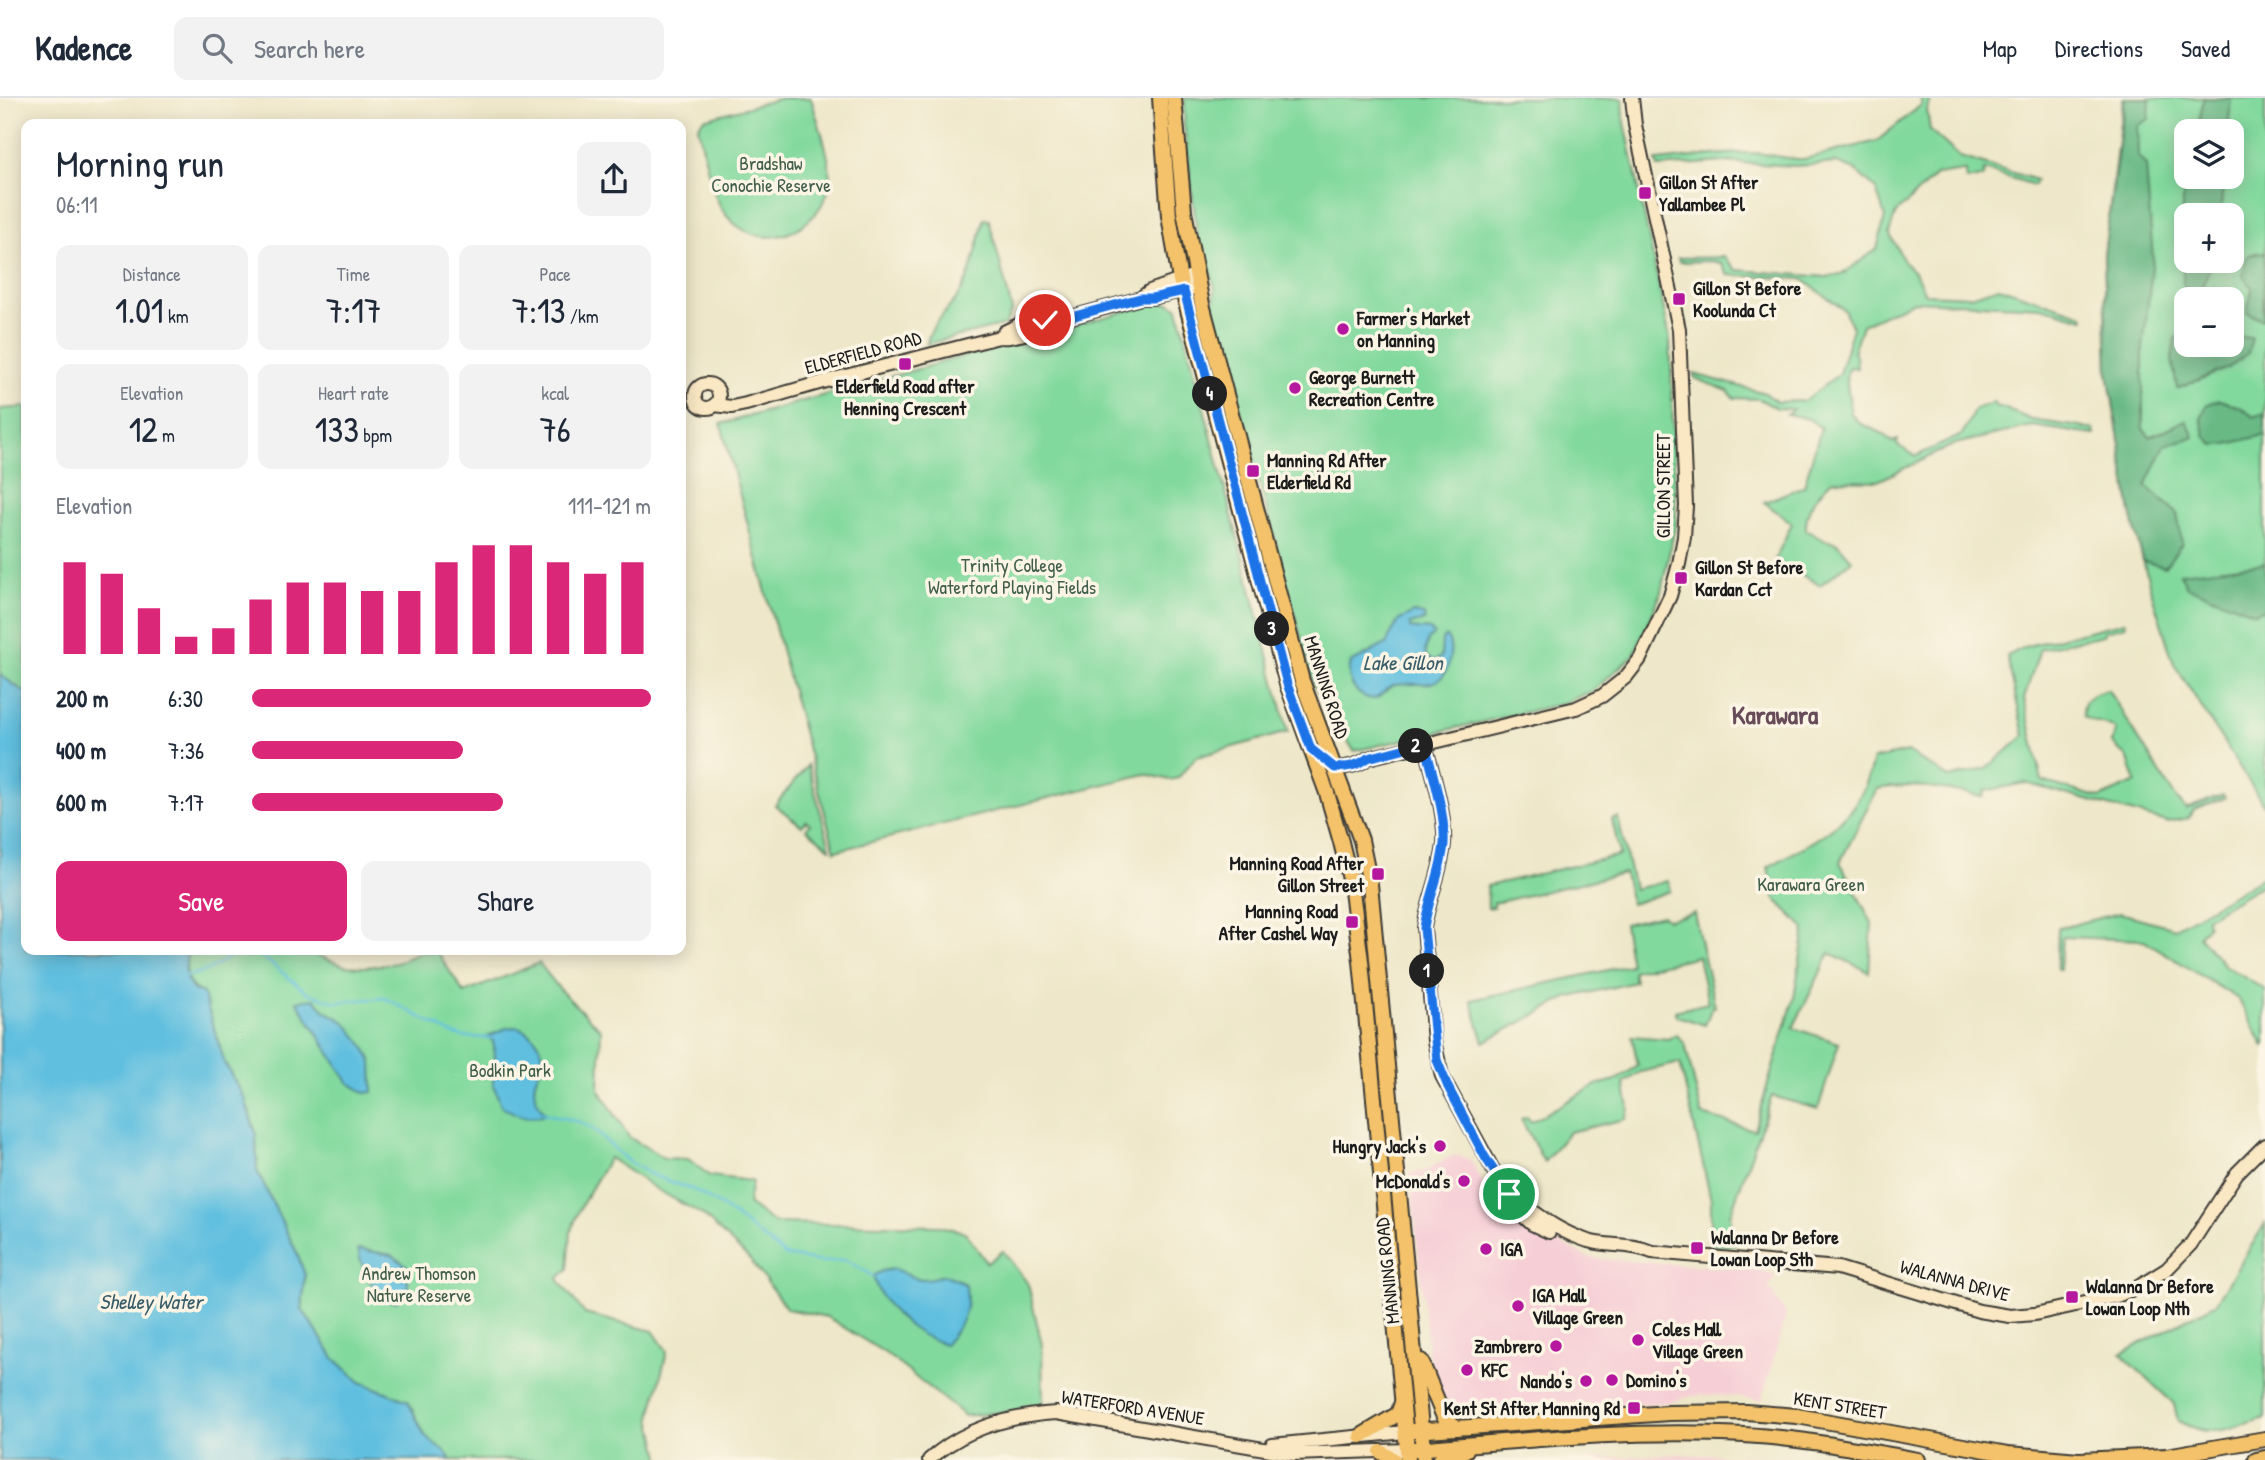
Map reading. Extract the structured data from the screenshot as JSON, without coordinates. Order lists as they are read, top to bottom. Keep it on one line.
{"streets":{"main road":["MANNING ROAD","KENT STREET"],"street":["ELDERFIELD ROAD","GILLON STREET","WALANNA DRIVE","WATERFORD AVENUE"]},"crossings":[["ELDERFIELD ROAD","MANNING ROAD"],["GILLON STREET","MANNING ROAD"],["GILLON STREET","WALANNA DRIVE"],["MANNING ROAD","KENT STREET"],["MANNING ROAD","WATERFORD AVENUE"],["KENT STREET","WATERFORD AVENUE"]],"districts":["Karawara"],"water":["Lake Gillon","Shelley Water"],"parks":["Bradshaw Conochie Reserve","Trinity College Waterford Playing Fields","Karawara Green","Bodkin Park","Andrew Thomson Nature Reserve"],"places":{"transit":["Gillon St After Yallambee Pl","Gillon St Before Koolunda Ct","Elderfield Road after Henning Crescent","Manning Rd After Elderfield Rd","Gillon St Before Kardan Cct","Manning Road After Gillon Street","Manning Road After Cashel Way","Walanna Dr Before Lowan Loop Sth","Walanna Dr Before Lowan Loop Nth","Kent St After Manning Rd"],"other":["Farmer's Market on Manning","George Burnett Recreation Centre","Hungry Jack's","McDonald's","IGA","IGA Mall Village Green","Coles Mall Village Green","Zambrero","KFC","Domino's","Nando's"]},"page":{"header":"Kadence","search":"Search here","nav":["Map","Directions","Saved"],"map_buttons":["+","−"],"heading":["Morning run","06:11"],"stats":[["Distance","1.01 km"],["Time","7:17"],["Pace","7:13 /km"],["Elevation","12 m"],["Heart rate","133 bpm"],["kcal","76"]],"pins":["4","3","2","1"],"chart":["Elevation","111–121 m"],"list":[{"name":"200 m","note":"6:30"},{"name":"400 m","note":"7:36"},{"name":"600 m","note":"7:17"}],"buttons":["Save","Share"]}}
